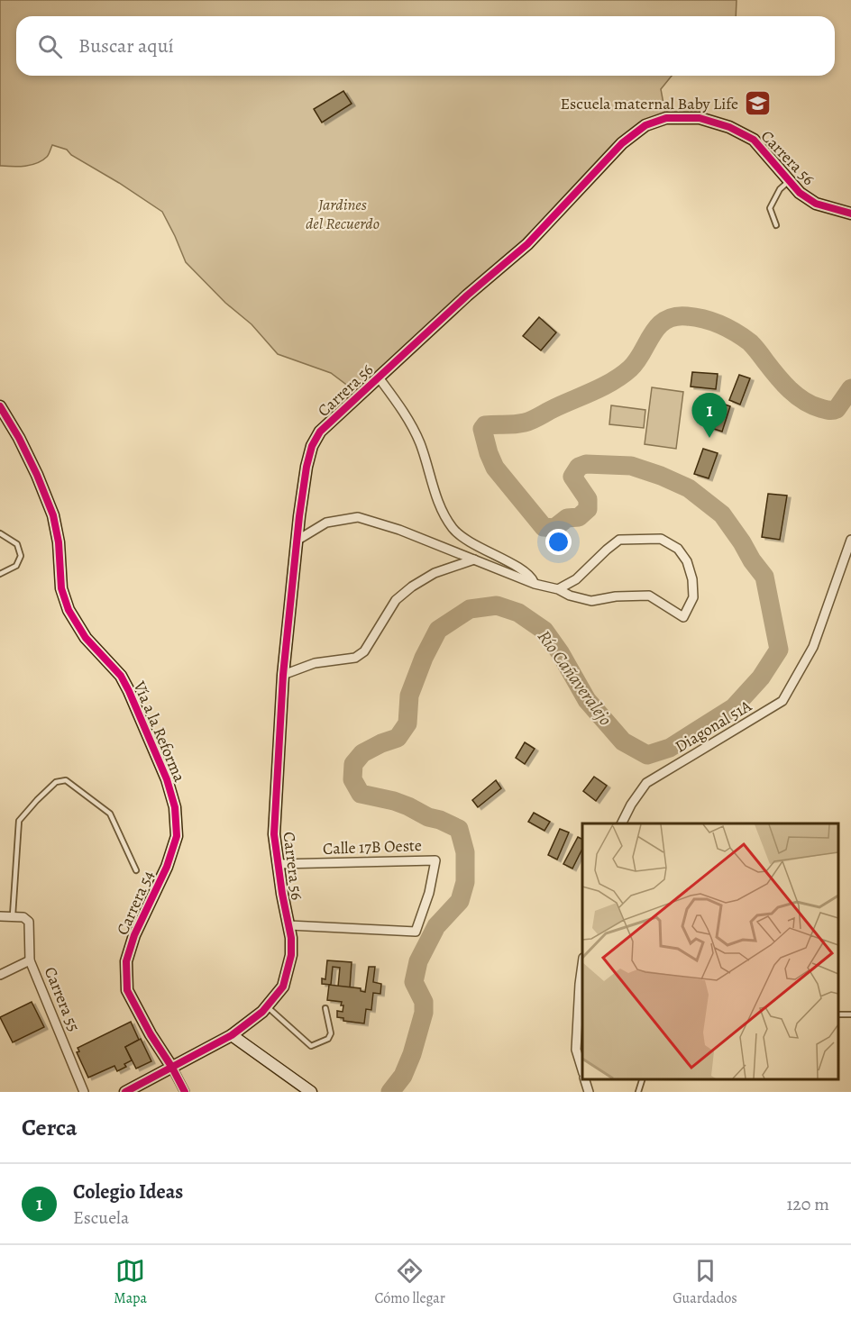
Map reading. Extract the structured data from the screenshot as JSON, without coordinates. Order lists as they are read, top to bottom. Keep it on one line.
{"streets":{"street":["Carrera 56","Diagonal 51A","Vía a la Reforma","Calle 17B Oeste","Carrera 54","Carrera 55"]},"crossings":[["Carrera 56","Calle 17B Oeste"],["Carrera 56","Carrera 54"],["Vía a la Reforma","Carrera 54"]],"water":["Río Cañaveralejo"],"parks":["Jardines del Recuerdo"],"places":{"school or university":["Escuela maternal Baby Life"]},"page":{"search":"Buscar aquí","pins":"1","heading":"Cerca","list":[{"mark":"1","name":"Colegio Ideas","note":"Escuela","value":"120 m"}],"nav":["Mapa","Cómo llegar","Guardados"]}}
